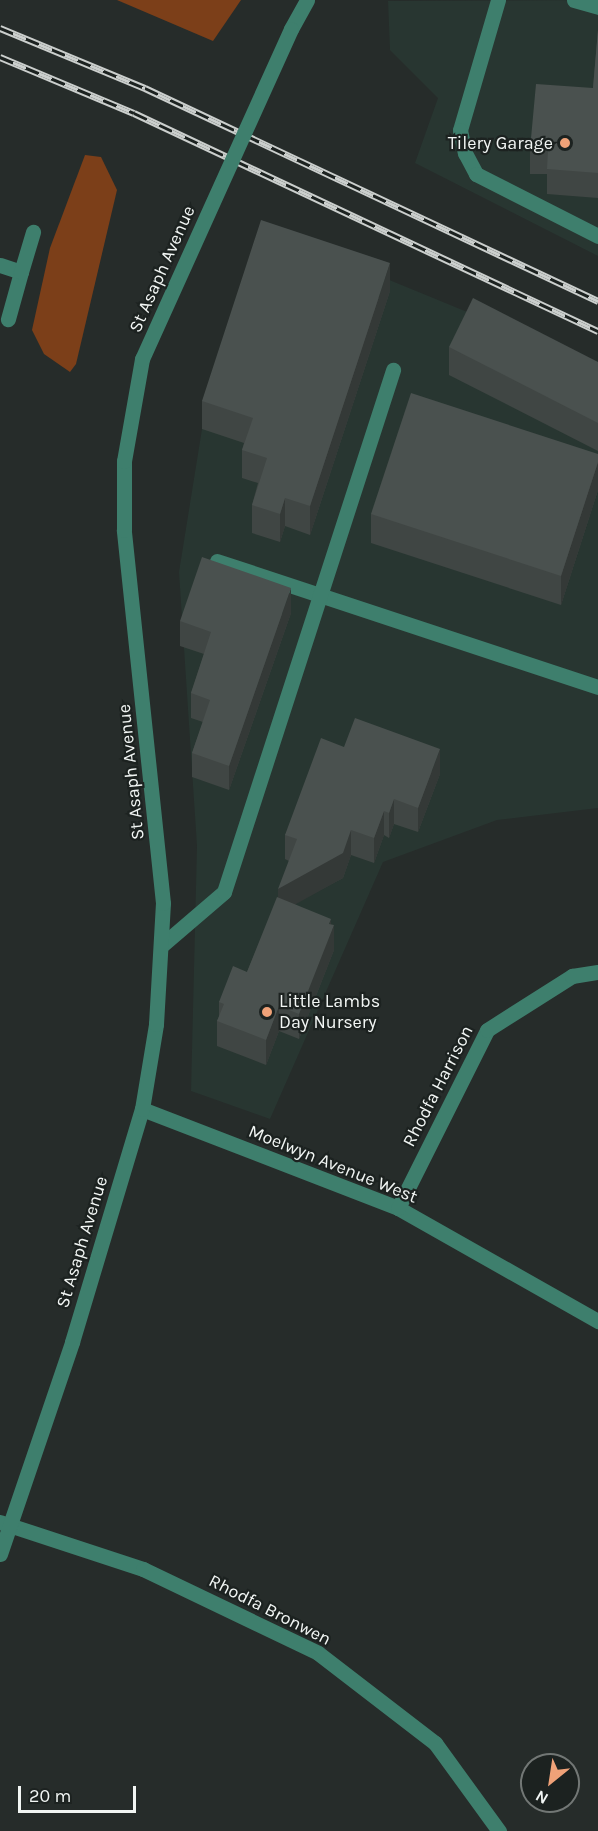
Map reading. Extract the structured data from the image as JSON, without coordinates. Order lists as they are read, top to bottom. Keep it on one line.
{"streets":{"street":["St Asaph Avenue","Rhodfa Harrison","Moelwyn Avenue West","Rhodfa Bronwen"]},"crossings":[["St Asaph Avenue","Moelwyn Avenue West"],["St Asaph Avenue","Rhodfa Bronwen"],["Rhodfa Harrison","Moelwyn Avenue West"]],"places":["Tilery Garage","Little Lambs Day Nursery"],"scale_bar":"20 m","north":"bottom left"}
